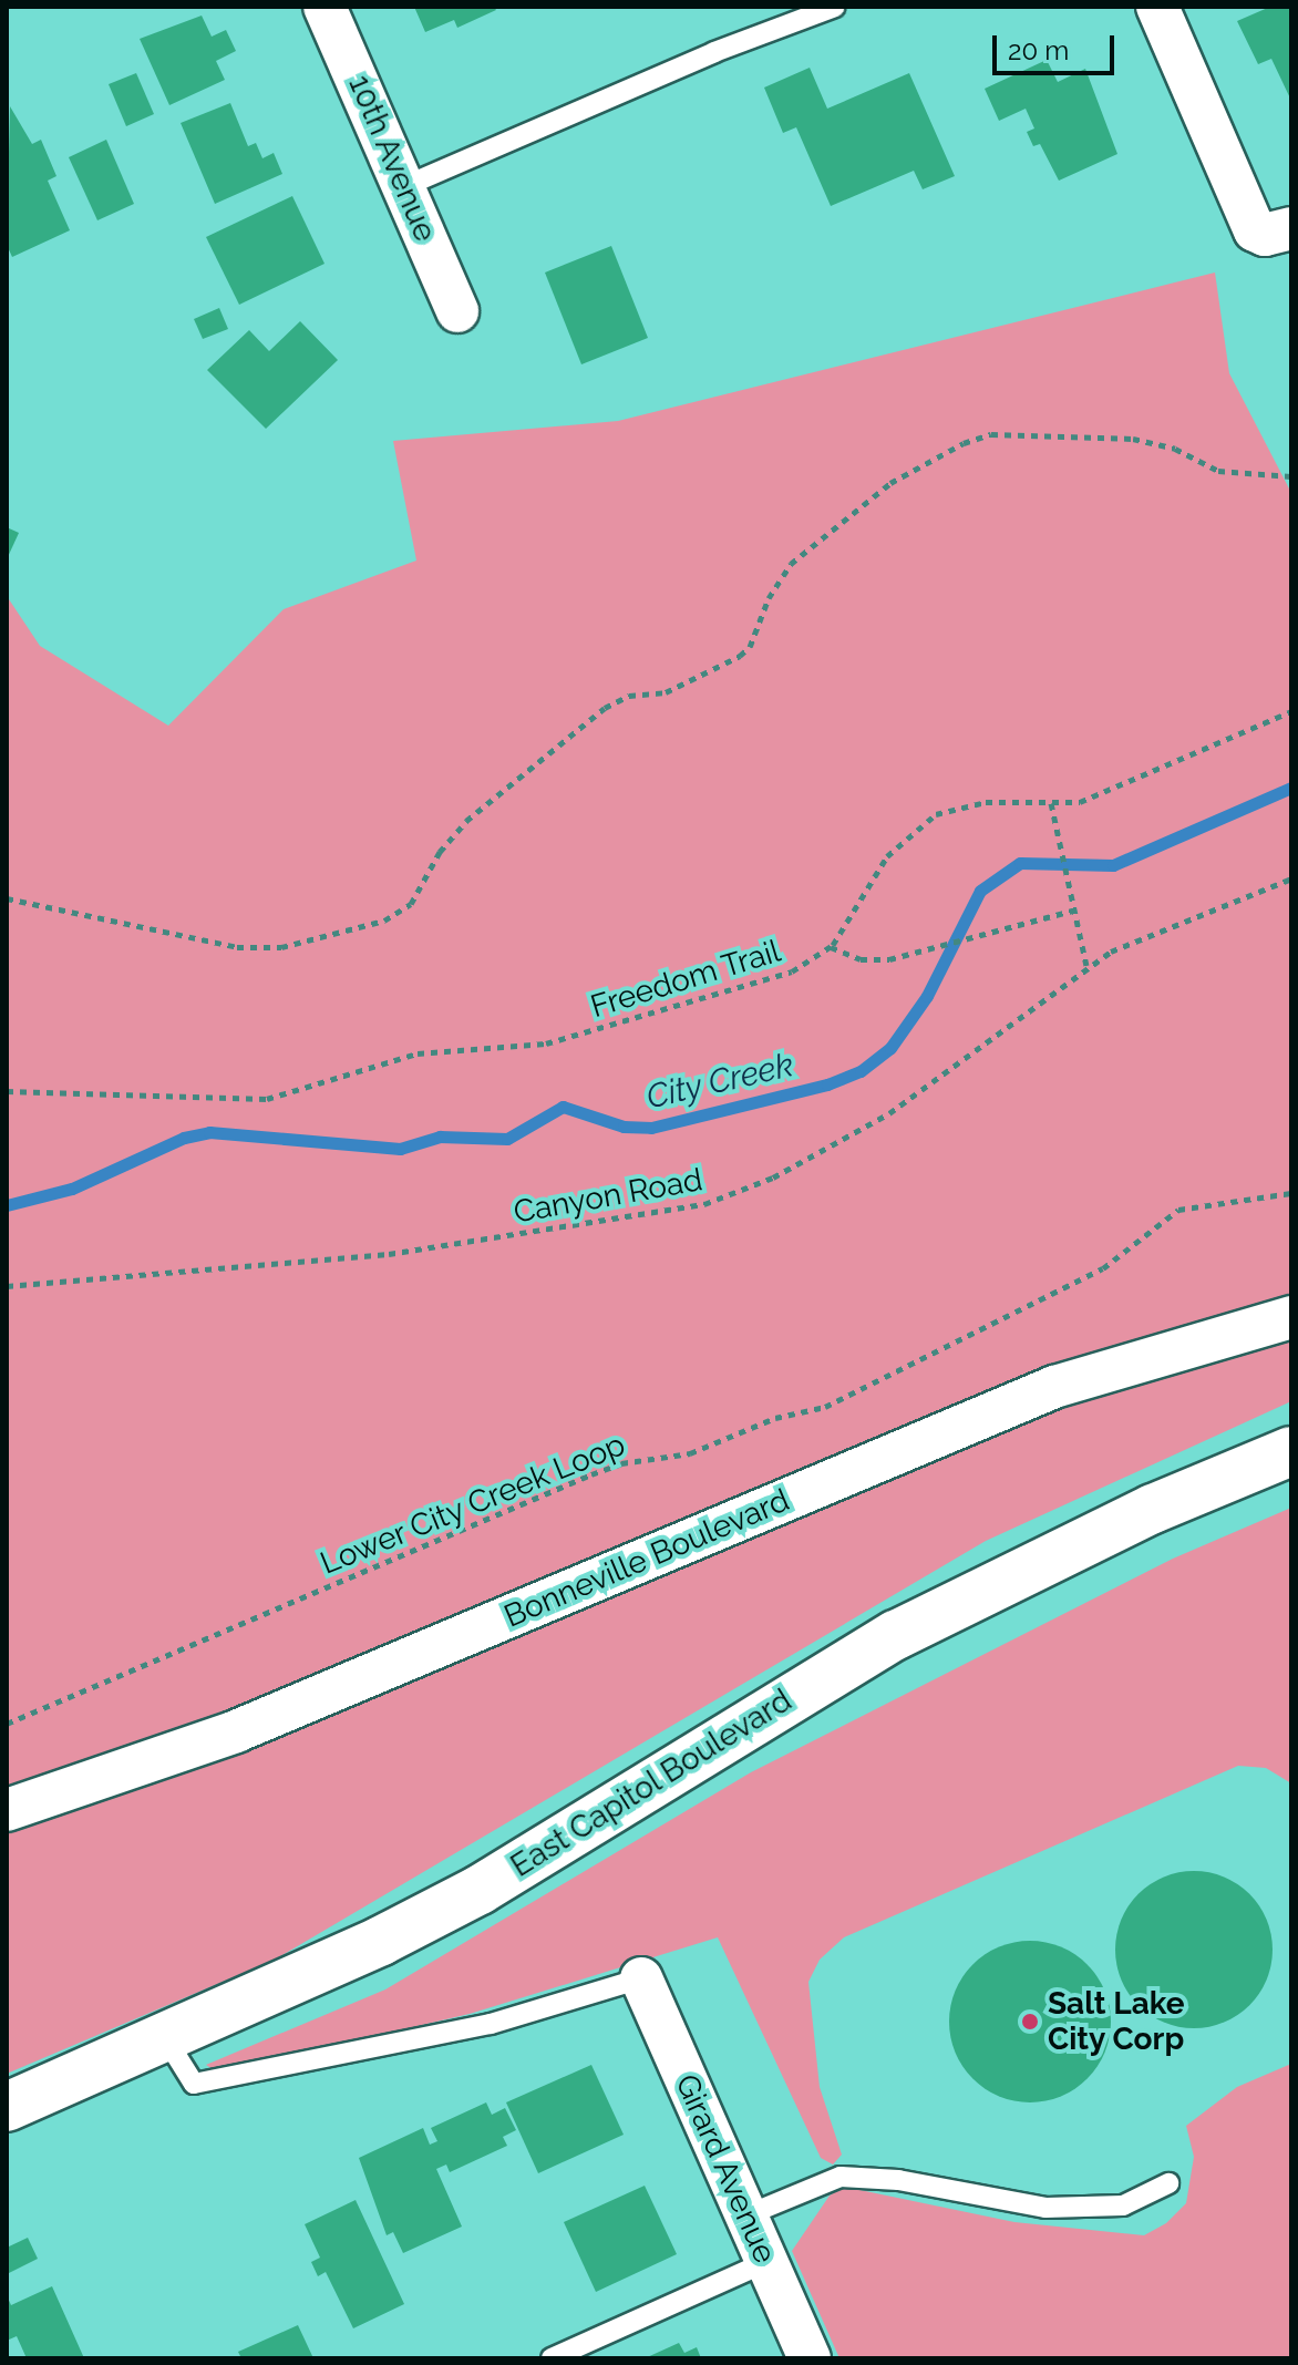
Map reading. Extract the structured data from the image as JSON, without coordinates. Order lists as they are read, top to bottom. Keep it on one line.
{"streets":{"street":["10th Avenue","Bonneville Boulevard","East Capitol Boulevard","Girard Avenue"],"path":["Freedom Trail","Canyon Road","Lower City Creek Loop"]},"water":["City Creek"],"places":["Salt Lake City Corp"],"scale_bar":"20 m"}
